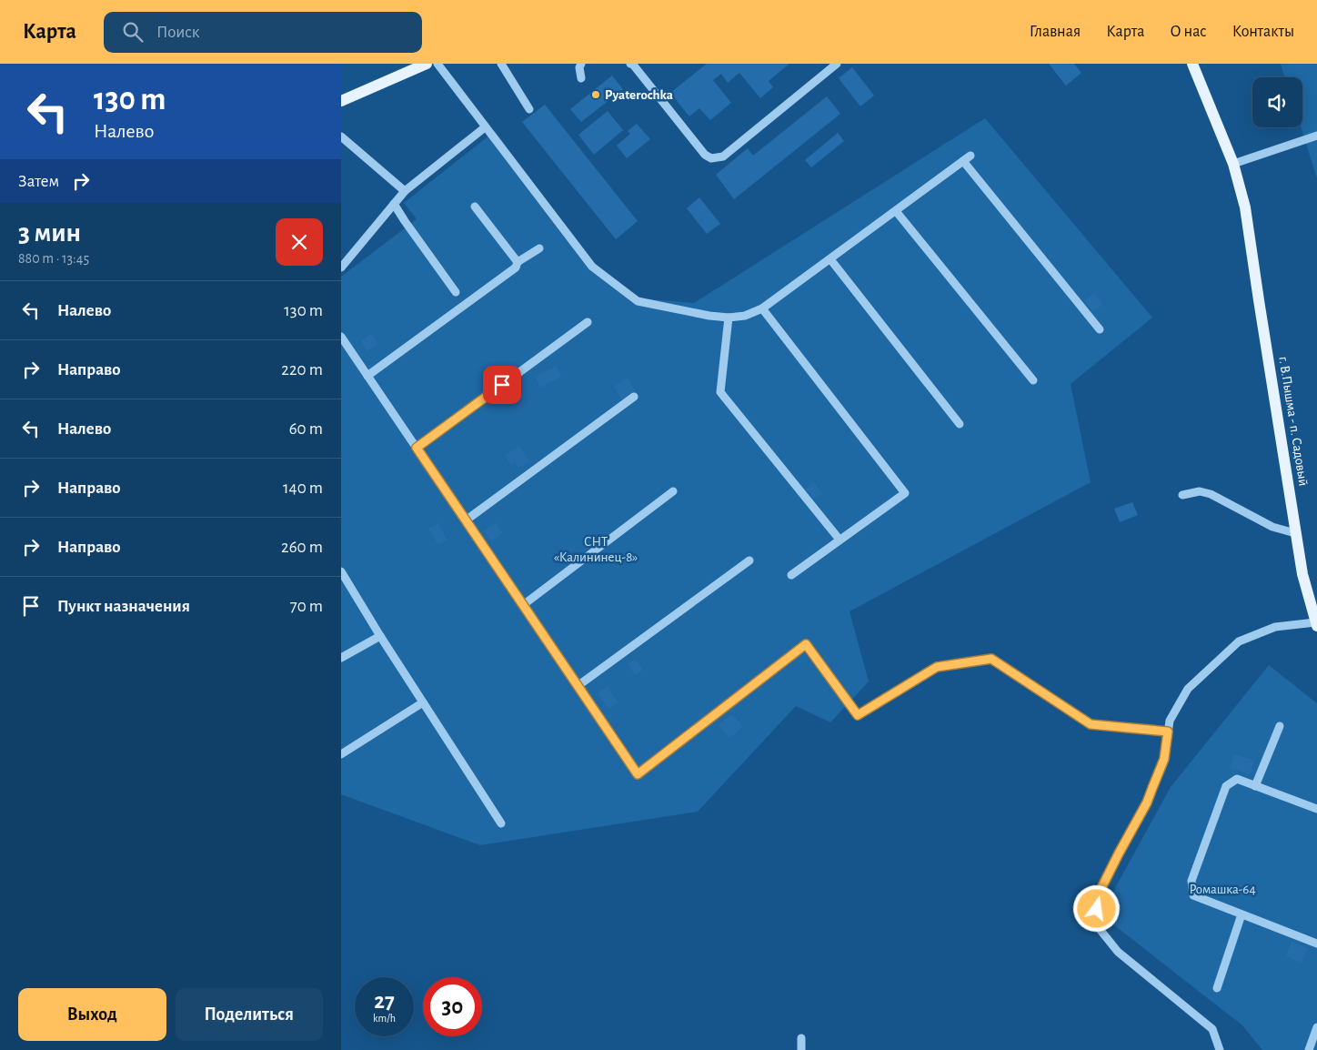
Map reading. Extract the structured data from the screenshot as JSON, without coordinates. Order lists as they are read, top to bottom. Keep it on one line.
{"streets":{"main road":["г. В.Пышма - п. Садовый"]},"parks":["СНТ «Калининец-8»","Ромашка-64"],"places":["Pyaterochka"],"page":{"header":"Карта","search":"Поиск","nav":["Главная","Карта","О нас","Контакты"],"turn":["130 m","Налево"],"then":"Затем","heading":["3 мин","880 m · 13:45"],"list":[{"name":"Налево","value":"130 m"},{"name":"Направо","value":"220 m"},{"name":"Налево","value":"60 m"},{"name":"Направо","value":"140 m"},{"name":"Направо","value":"260 m"},{"name":"Пункт назначения","value":"70 m"}],"speed":"27 km/h","limit":"30","buttons":["Выход","Поделиться"]}}
